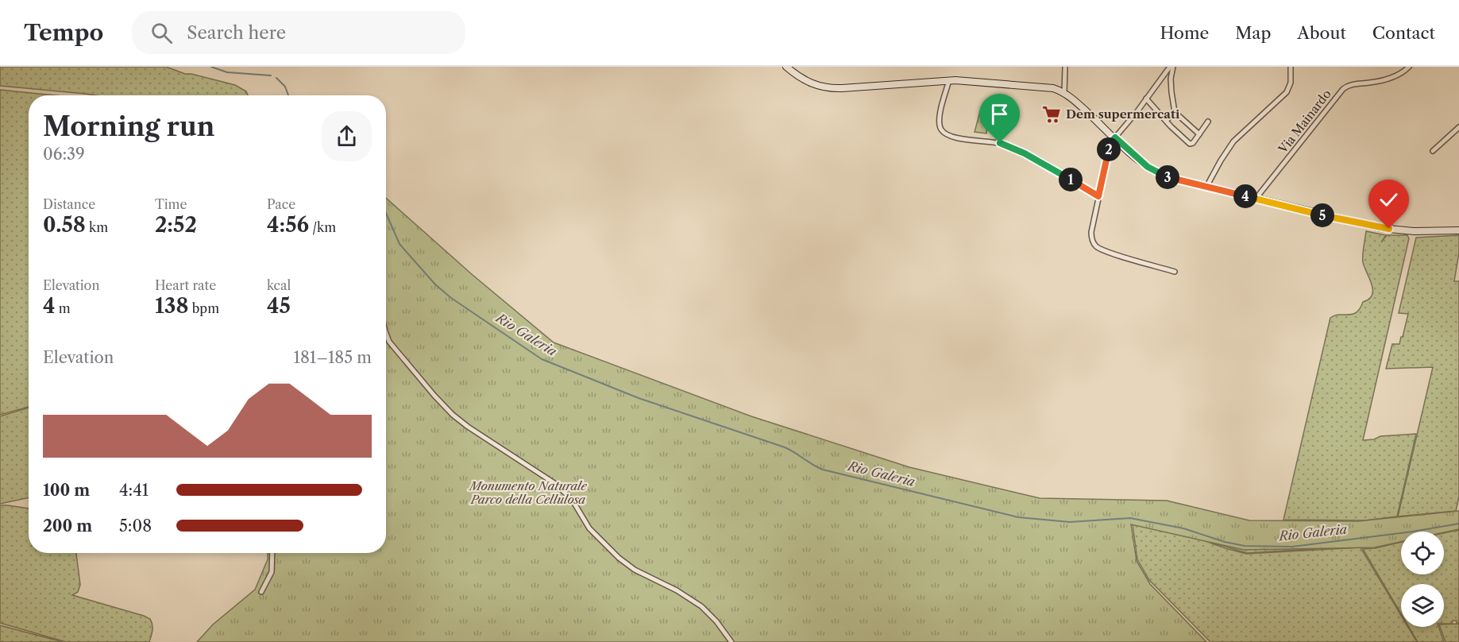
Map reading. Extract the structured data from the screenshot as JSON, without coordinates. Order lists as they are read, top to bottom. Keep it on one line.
{"streets":{"street":["Via Mainardo"]},"water":["Rio Galeria"],"parks":["Monumento Naturale Parco della Cellulosa"],"places":{"supermarket":["Dem supermercati"]},"page":{"header":"Tempo","search":"Search here","nav":["Home","Map","About","Contact"],"heading":["Morning run","06:39"],"pins":["2","3","1","4","5"],"stats":[["Distance","0.58 km"],["Time","2:52"],["Pace","4:56 /km"],["Elevation","4 m"],["Heart rate","138 bpm"],["kcal","45"]],"chart":["Elevation","181–185 m"],"list":[{"name":"100 m","note":"4:41"},{"name":"200 m","note":"5:08"}]}}
